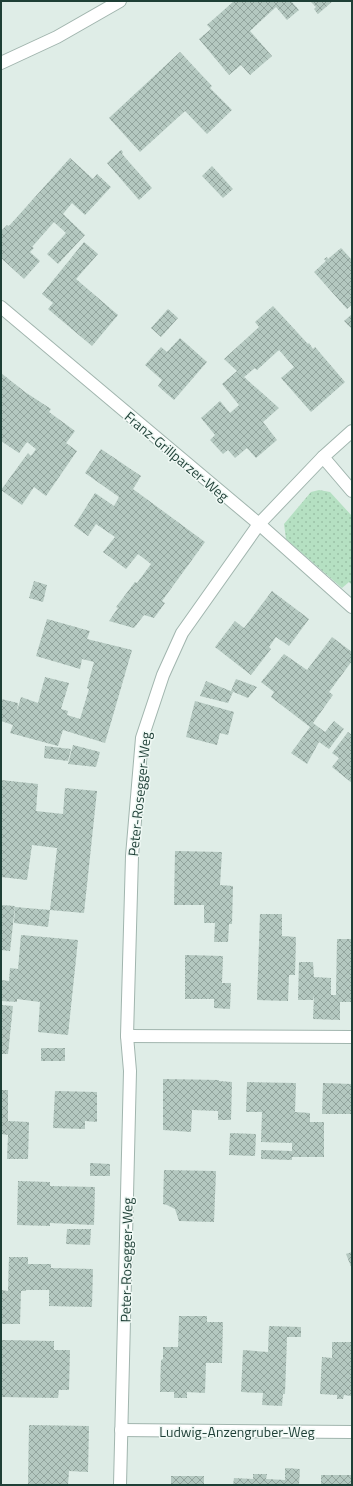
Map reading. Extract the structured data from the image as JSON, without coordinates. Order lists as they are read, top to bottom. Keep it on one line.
{"streets":{"street":["Franz-Grillparzer-Weg","Peter-Rosegger-Weg","Ludwig-Anzengruber-Weg"]},"crossings":[["Franz-Grillparzer-Weg","Peter-Rosegger-Weg"],["Peter-Rosegger-Weg","Ludwig-Anzengruber-Weg"]]}
